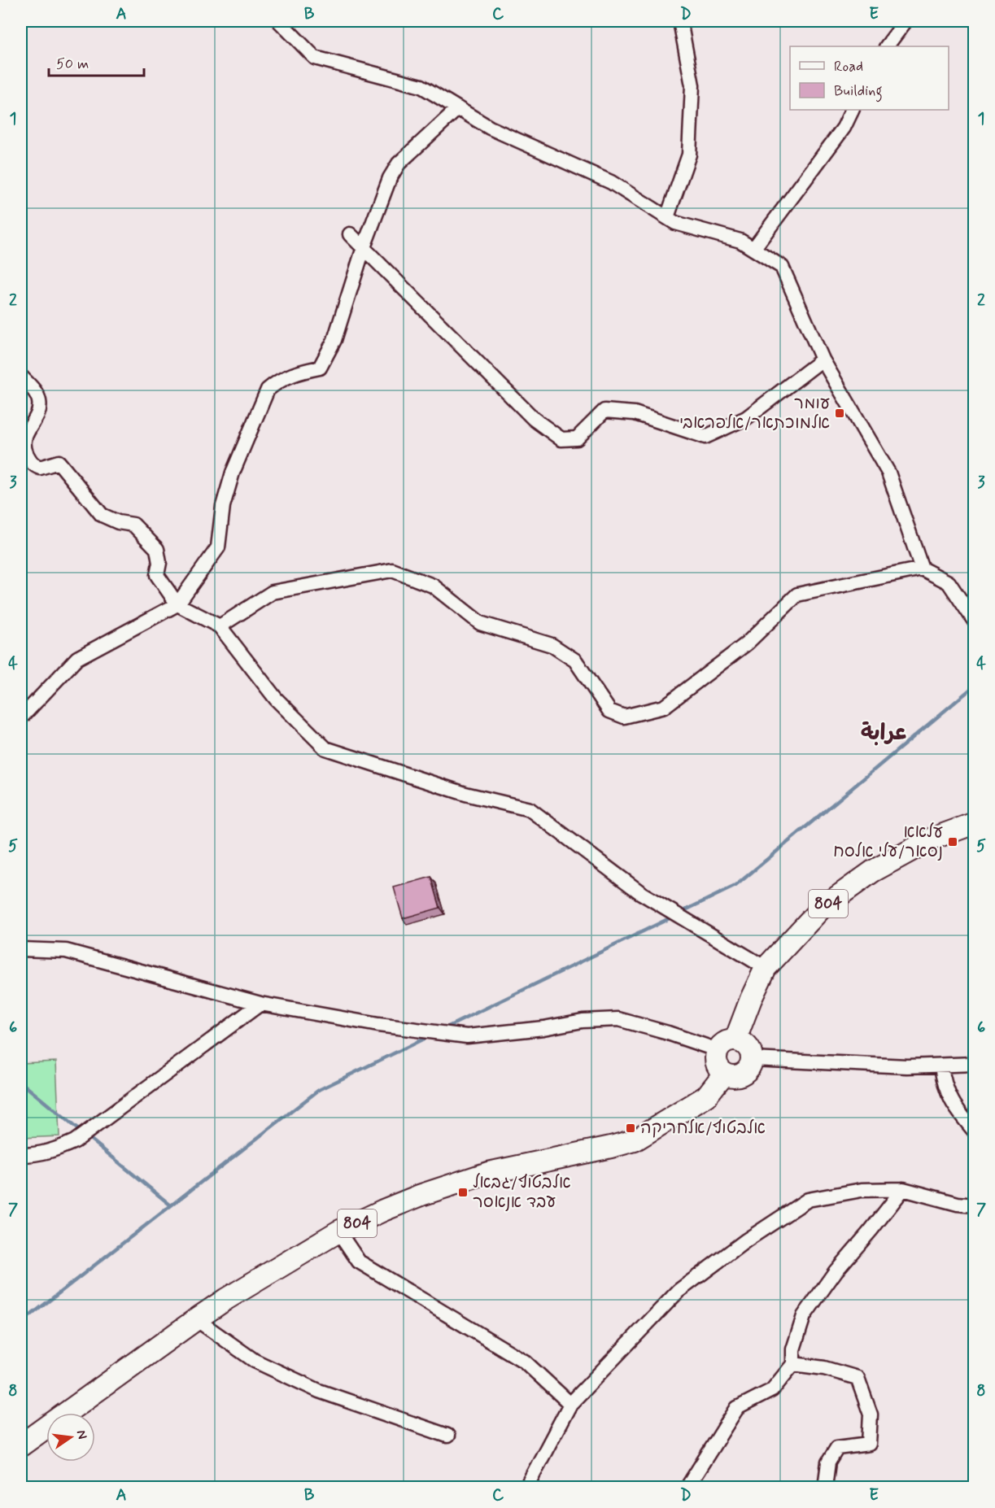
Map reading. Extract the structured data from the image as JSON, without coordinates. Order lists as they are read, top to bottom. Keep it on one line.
{"streets":{"main road":["804"]},"districts":["عرابة"],"places":{"transit":["עומר אלמוכתאר/אלפראבי","עלאא נסאר/עלי אלסח","אלבטוף/אלחריקה","אלבטוף/גבאל עבד אנאסר"]},"legend":["Road","Building"],"scale_bar":"50 m","north":"right","grid":{"columns":["A","B","C","D","E"],"rows":["1","2","3","4","5","6","7","8"]}}
